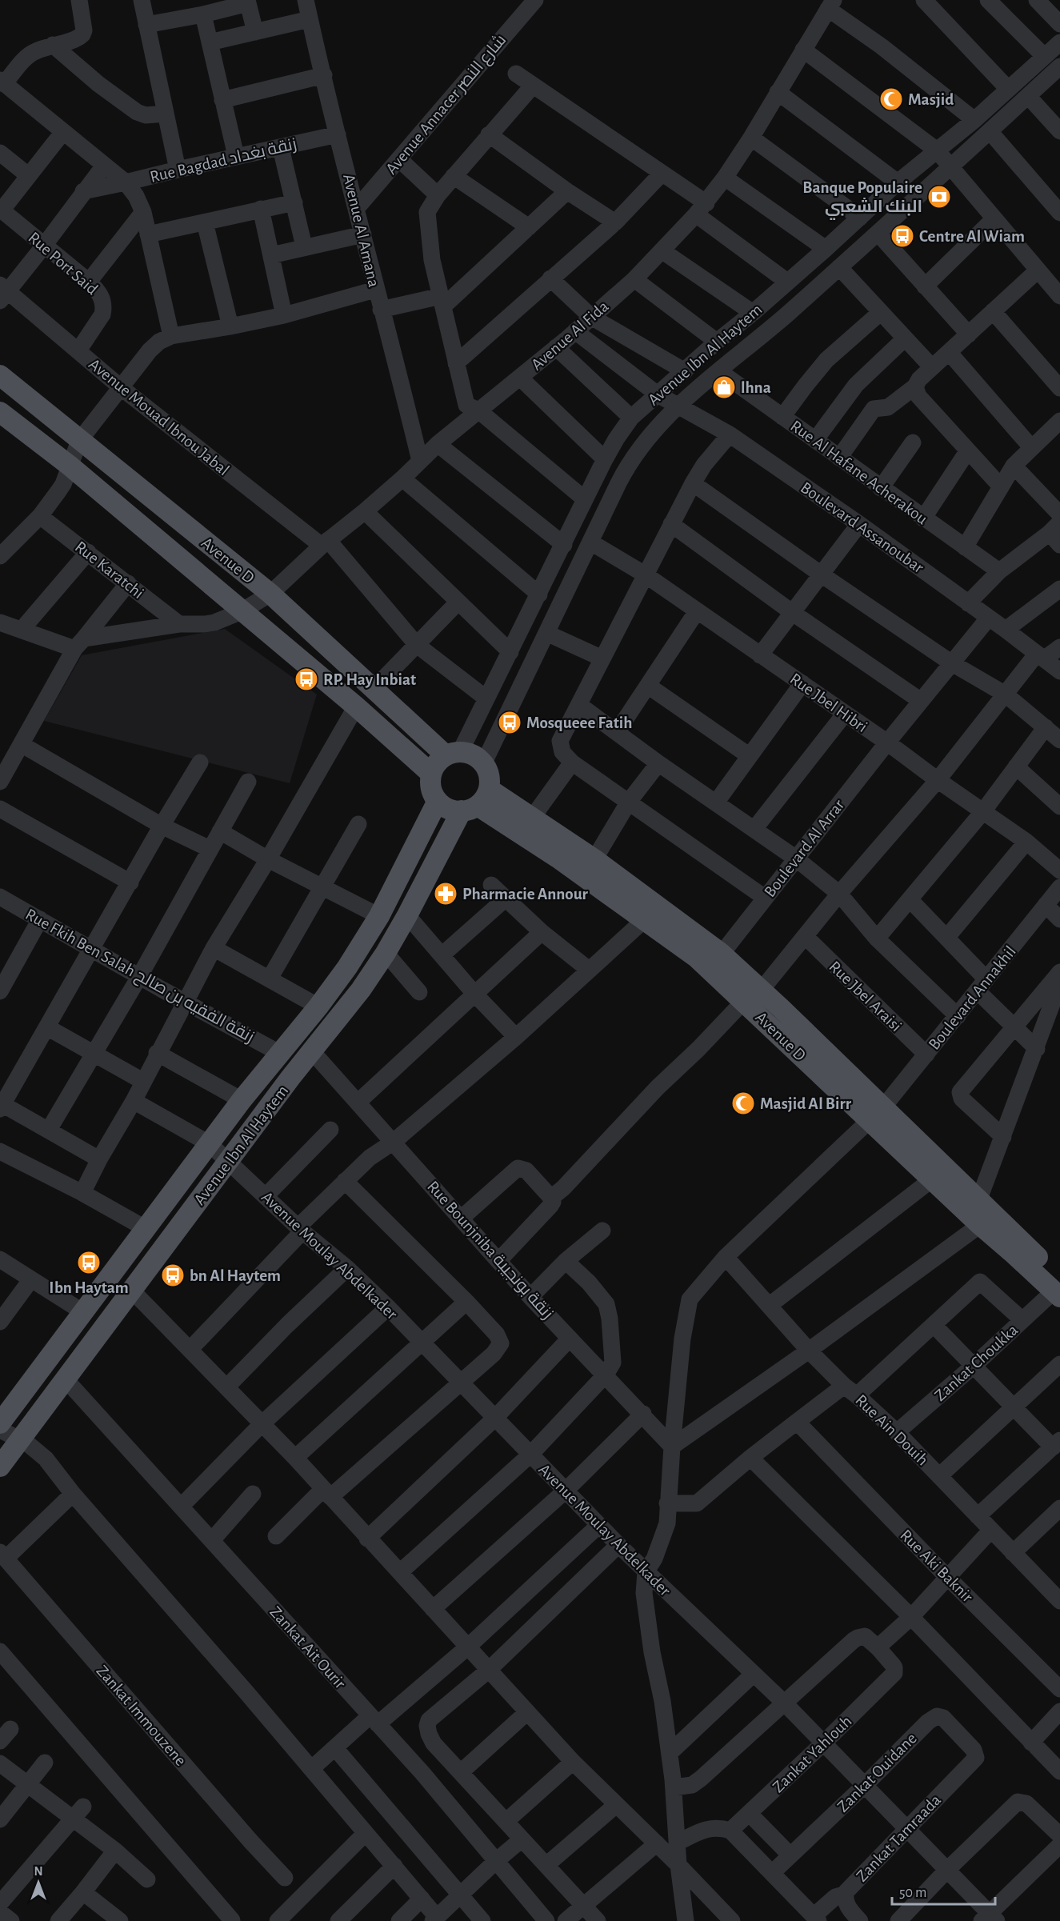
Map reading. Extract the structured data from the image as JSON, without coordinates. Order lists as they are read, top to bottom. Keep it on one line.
{"streets":{"main road":["Avenue Ibn Al Haytem","Avenue D"],"street":["Avenue Annacer شارع النصر","Rue Bagdad زنقة بغداد","Avenue Al Amana","Rue Port Said","Avenue Al Fida","Avenue Mouad Ibnou Jabal","Rue Al Hafane Acherakou","Boulevard Assanoubar","Rue Karatchi","Rue Jbel Hibri","Boulevard Al Arrar","Rue Fkih Ben Salah زنقة الفقيه بن صالح","Rue Jbel Araisi","Boulevard Annakhil","Rue Bounjniba زنقة بونجيبة","Avenue Moulay Abdelkader","Zankat Choukka","Rue Ain Douih","Rue Aki Baknir","Zankat Ait Ourir","Zankat Immouzene","Zankat Yahlouh","Zankat Ouidane","Zankat Tamraada"]},"crossings":[["Avenue Annacer شارع النصر","Avenue Al Amana"],["Rue Bagdad زنقة بغداد","Avenue Al Amana"],["Avenue Al Amana","Avenue Al Fida"],["Rue Port Said","Avenue Mouad Ibnou Jabal"],["Avenue Al Fida","Avenue Mouad Ibnou Jabal"],["Avenue Al Fida","Boulevard Assanoubar"],["Avenue Al Fida","Avenue D"],["Avenue Al Fida","Rue Karatchi"],["Avenue Ibn Al Haytem","Avenue Mouad Ibnou Jabal"],["Avenue Ibn Al Haytem","Rue Al Hafane Acherakou"],["Avenue Ibn Al Haytem","Boulevard Assanoubar"],["Avenue Ibn Al Haytem","Avenue D"],["Avenue Ibn Al Haytem","Rue Jbel Hibri"],["Avenue Ibn Al Haytem","Rue Fkih Ben Salah زنقة الفقيه بن صالح"],["Avenue Ibn Al Haytem","Rue Bounjniba زنقة بونجيبة"],["Avenue Ibn Al Haytem","Avenue Moulay Abdelkader"],["Avenue Ibn Al Haytem","Zankat Ait Ourir"],["Boulevard Assanoubar","Boulevard Al Arrar"],["Avenue D","Boulevard Al Arrar"],["Avenue D","Boulevard Annakhil"],["Avenue D","Zankat Choukka"],["Rue Jbel Hibri","Boulevard Al Arrar"],["Rue Jbel Araisi","Boulevard Annakhil"],["Boulevard Annakhil","Rue Bounjniba زنقة بونجيبة"],["Boulevard Annakhil","Avenue Moulay Abdelkader"],["Boulevard Annakhil","Rue Ain Douih"],["Avenue Moulay Abdelkader","Zankat Yahlouh"],["Avenue Moulay Abdelkader","Zankat Ouidane"],["Avenue Moulay Abdelkader","Zankat Tamraada"],["Zankat Choukka","Rue Ain Douih"],["Zankat Ouidane","Zankat Tamraada"]],"places":{"mosque":["Masjid","Masjid Al Birr"],"bank":["Banque Populaire البنك الشعبي"],"bus stop":["Centre Al Wiam","RP. Hay Inbiat","Mosqueee Fatih","Ibn Haytam","bn Al Haytem"],"shop":["lhna"],"pharmacy":["Pharmacie Annour"]},"scale_bar":"50 m","north":"top"}
